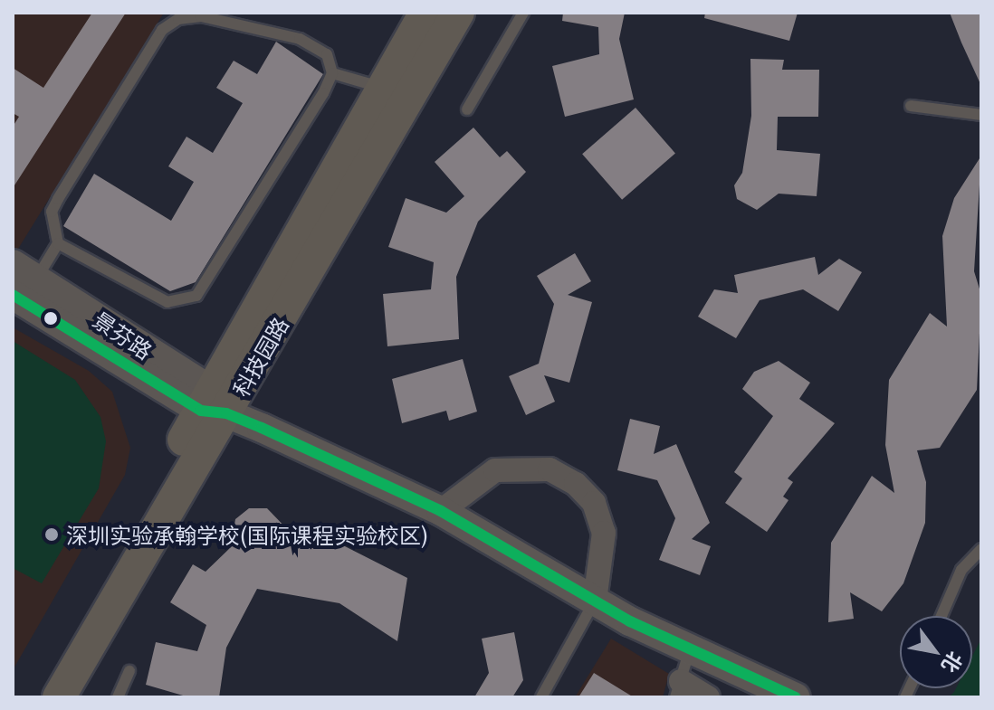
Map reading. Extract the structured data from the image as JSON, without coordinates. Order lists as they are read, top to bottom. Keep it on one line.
{"streets":{"main road":["科技园路"],"street":["景芬路"]},"crossings":[["景芬路","科技园路"]],"places":["深圳实验承翰学校(国际课程实验校区)"],"north":"bottom right"}
